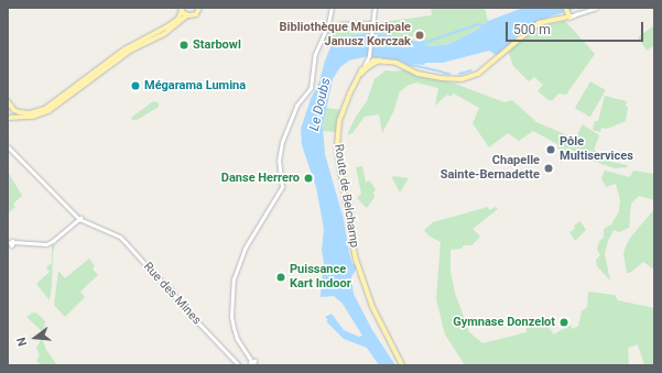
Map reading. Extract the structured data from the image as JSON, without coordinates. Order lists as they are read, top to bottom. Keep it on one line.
{"streets":{"main road":["Route de Belchamp"],"street":["Rue des Mines"]},"water":["Le Doubs"],"places":["Bibliothèque Municipale Janusz Korczak","Starbowl","Mégarama Lumina","Pôle Multiservices","Chapelle Sainte-Bernadette","Danse Herrero","Puissance Kart Indoor","Gymnase Donzelot"],"scale_bar":"500 m","north":"left"}
